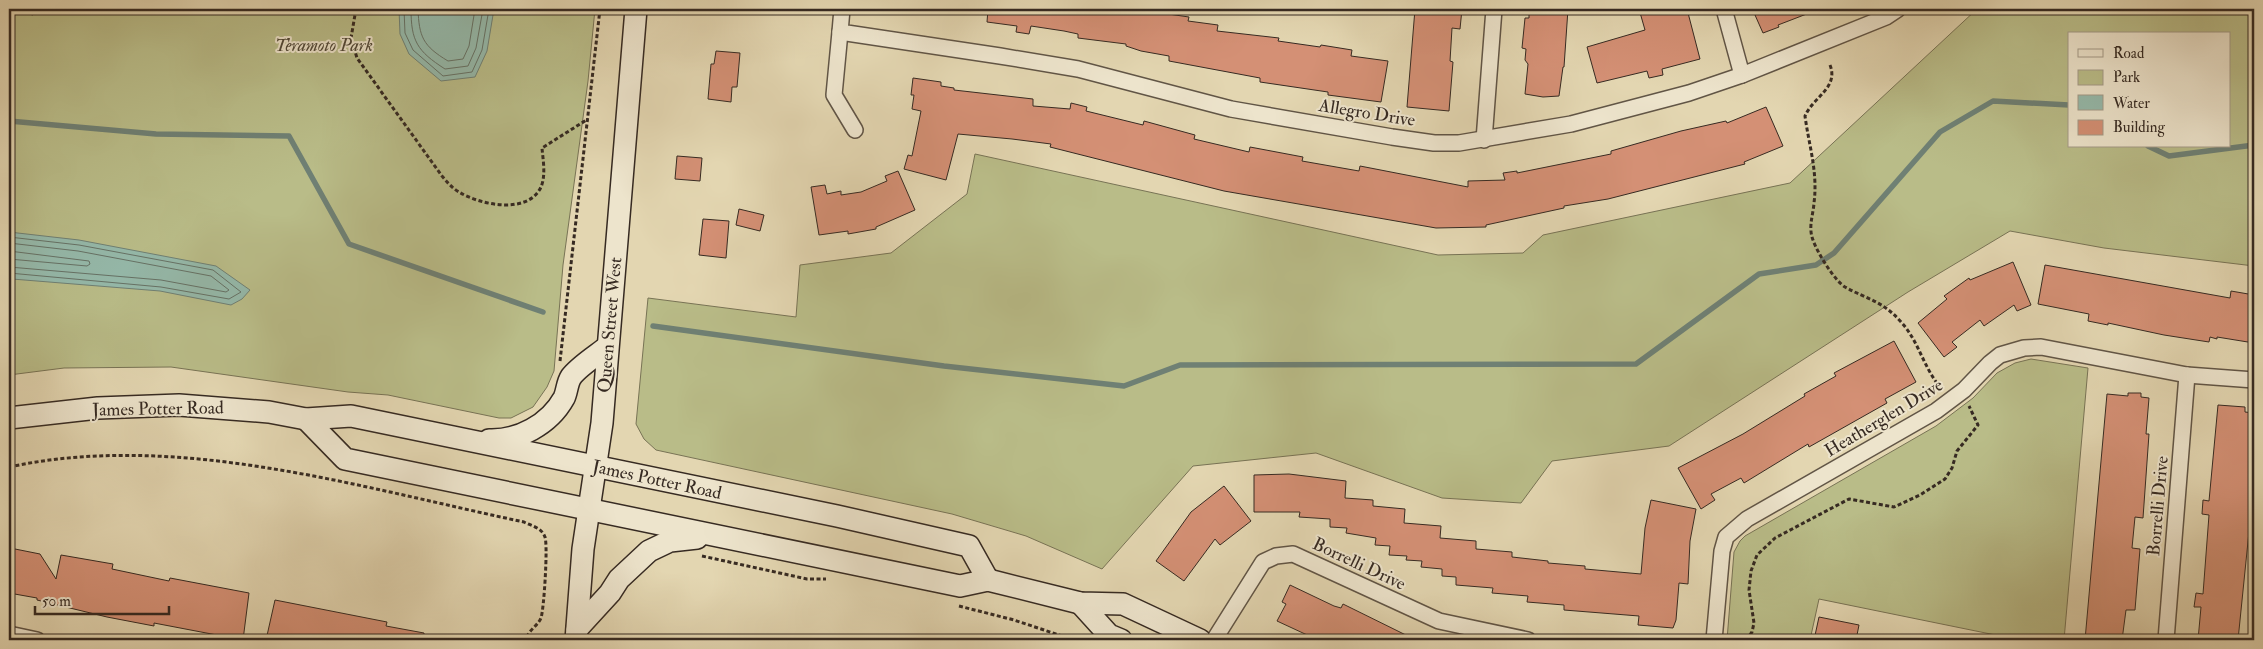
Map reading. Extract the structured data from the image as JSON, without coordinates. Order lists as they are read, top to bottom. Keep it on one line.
{"streets":{"main road":["Queen Street West","James Potter Road"],"street":["Allegro Drive","Heatherglen Drive","Borrelli Drive"]},"crossings":[["Queen Street West","James Potter Road"],["Heatherglen Drive","Borrelli Drive"]],"parks":["Teramoto Park"],"legend":["Road","Park","Water","Building"],"scale_bar":"50 m"}
